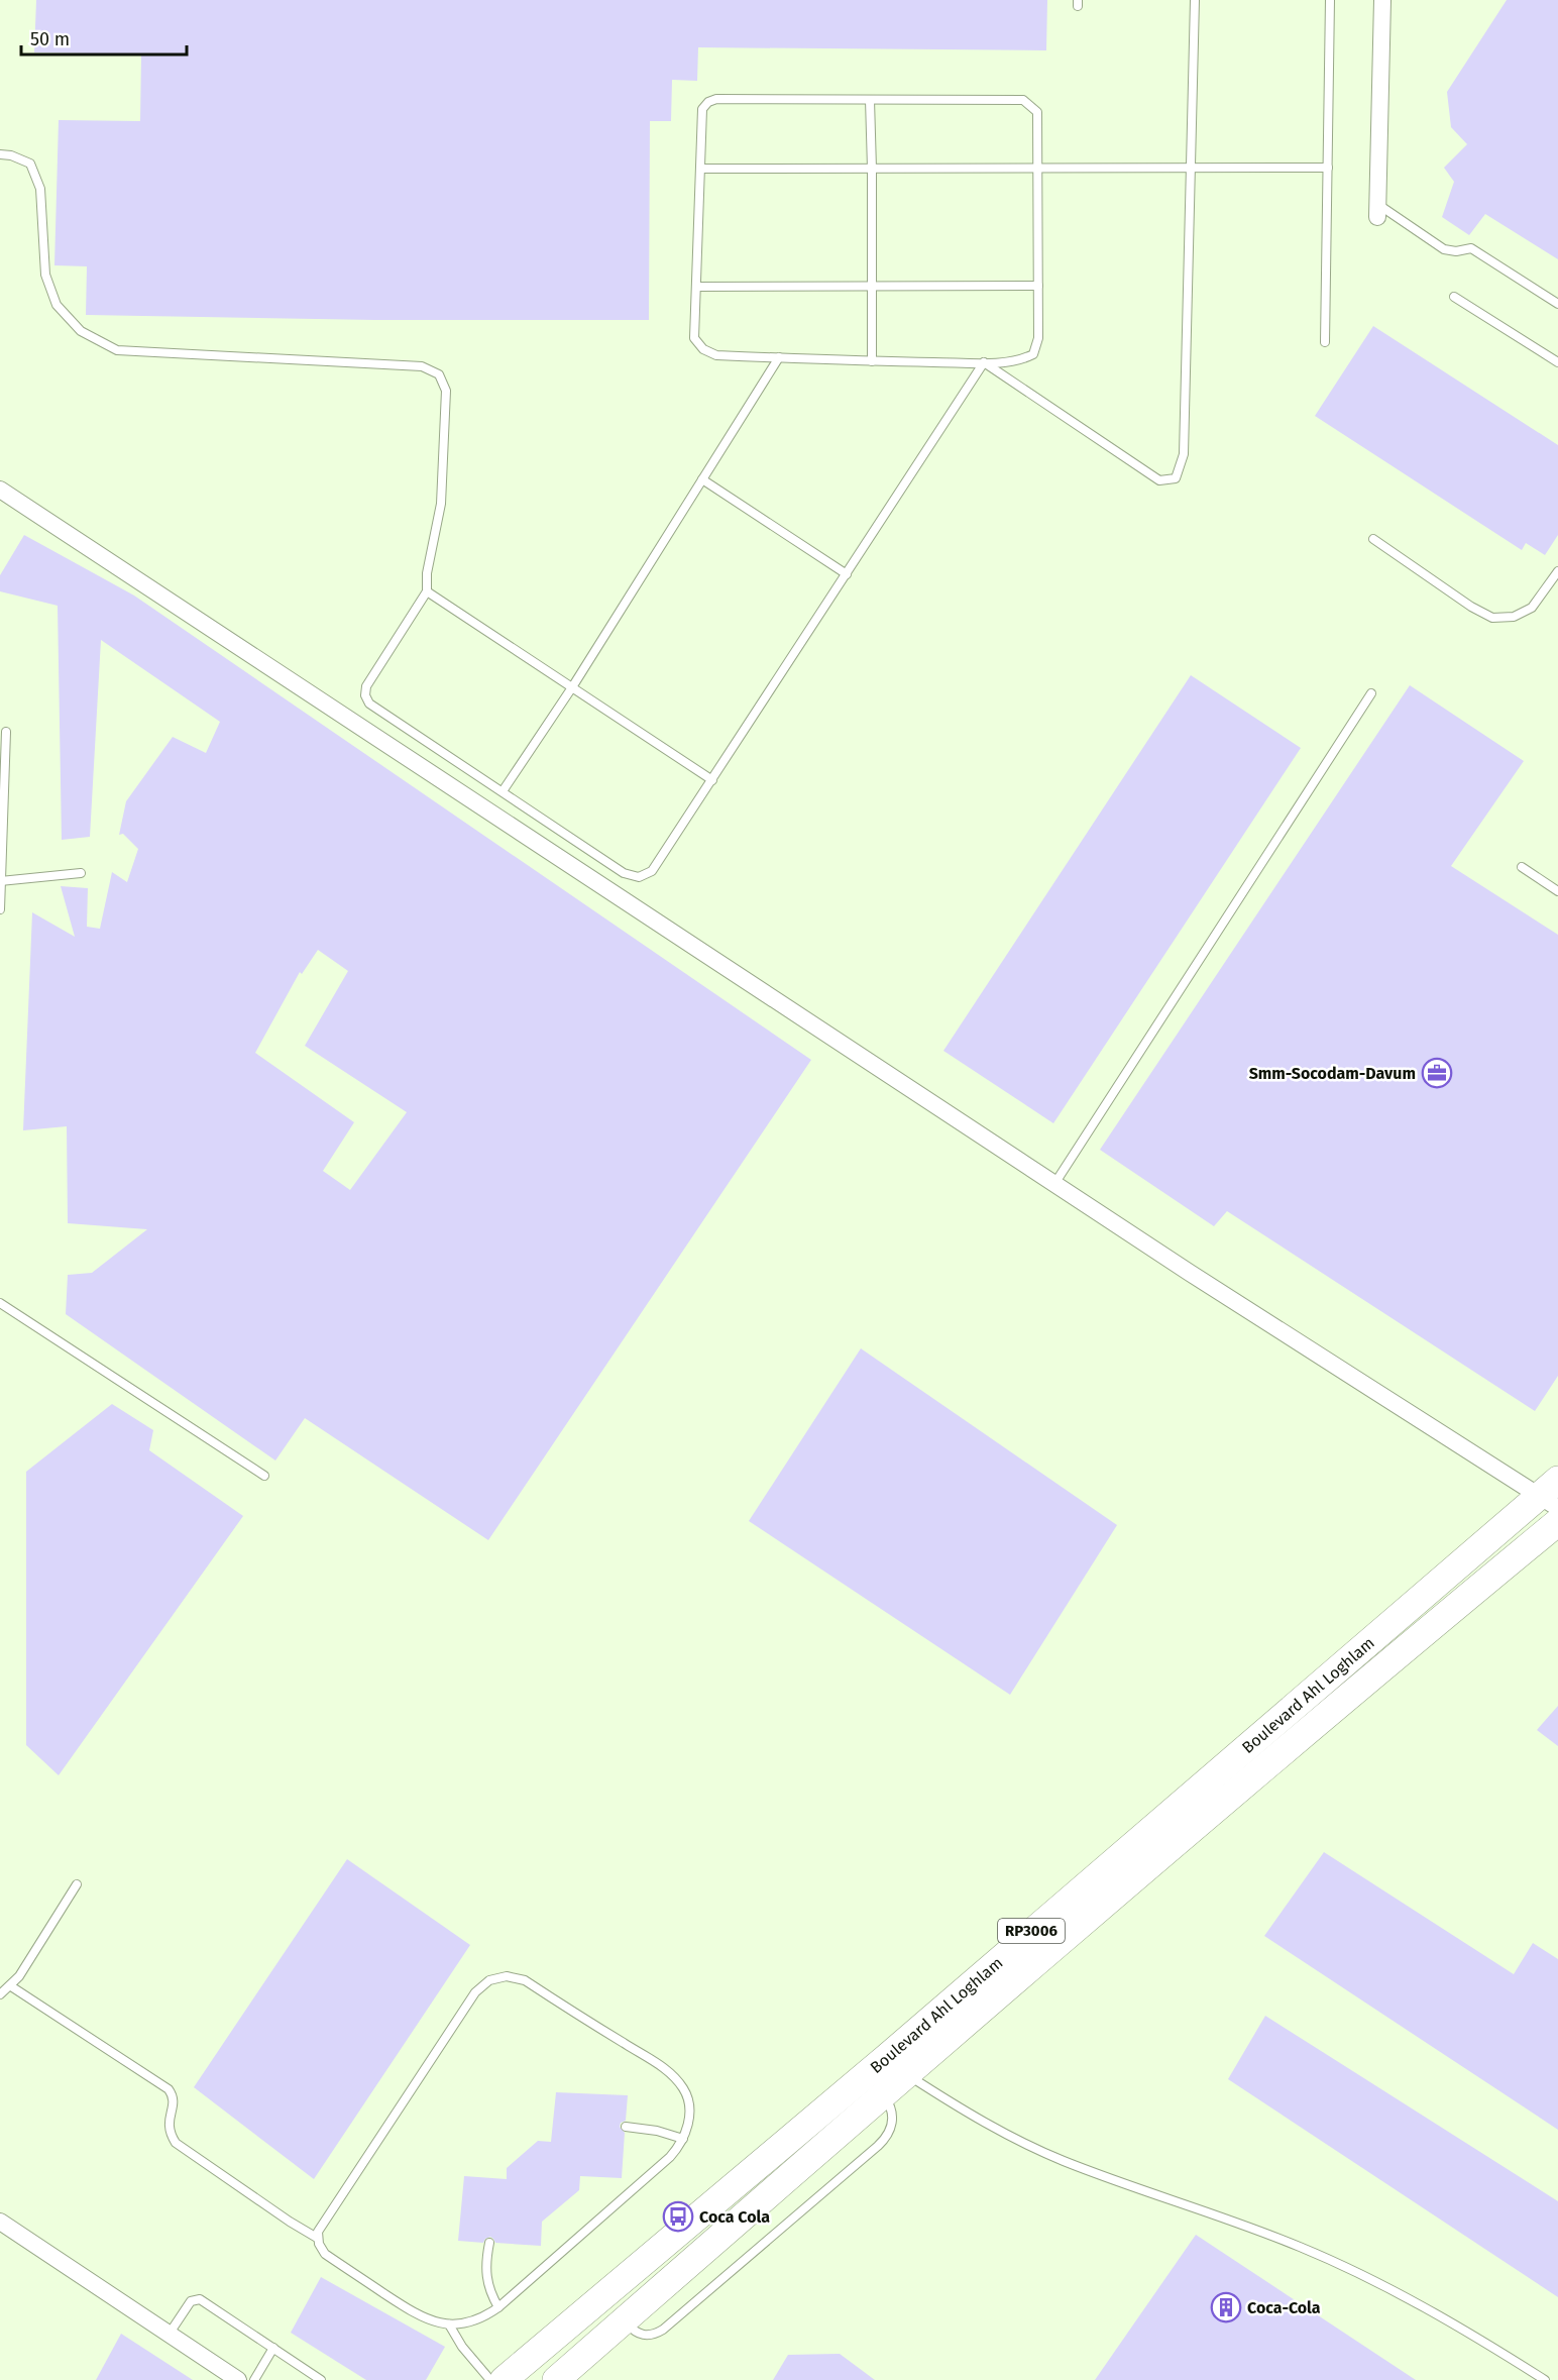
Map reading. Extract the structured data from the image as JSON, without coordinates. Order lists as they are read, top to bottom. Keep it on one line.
{"streets":{"main road":["Boulevard Ahl Loghlam","RP3006"]},"places":{"office":["Smm-Socodam-Davum"],"bus stop":["Coca Cola"],"building":["Coca-Cola"]},"scale_bar":"50 m"}
